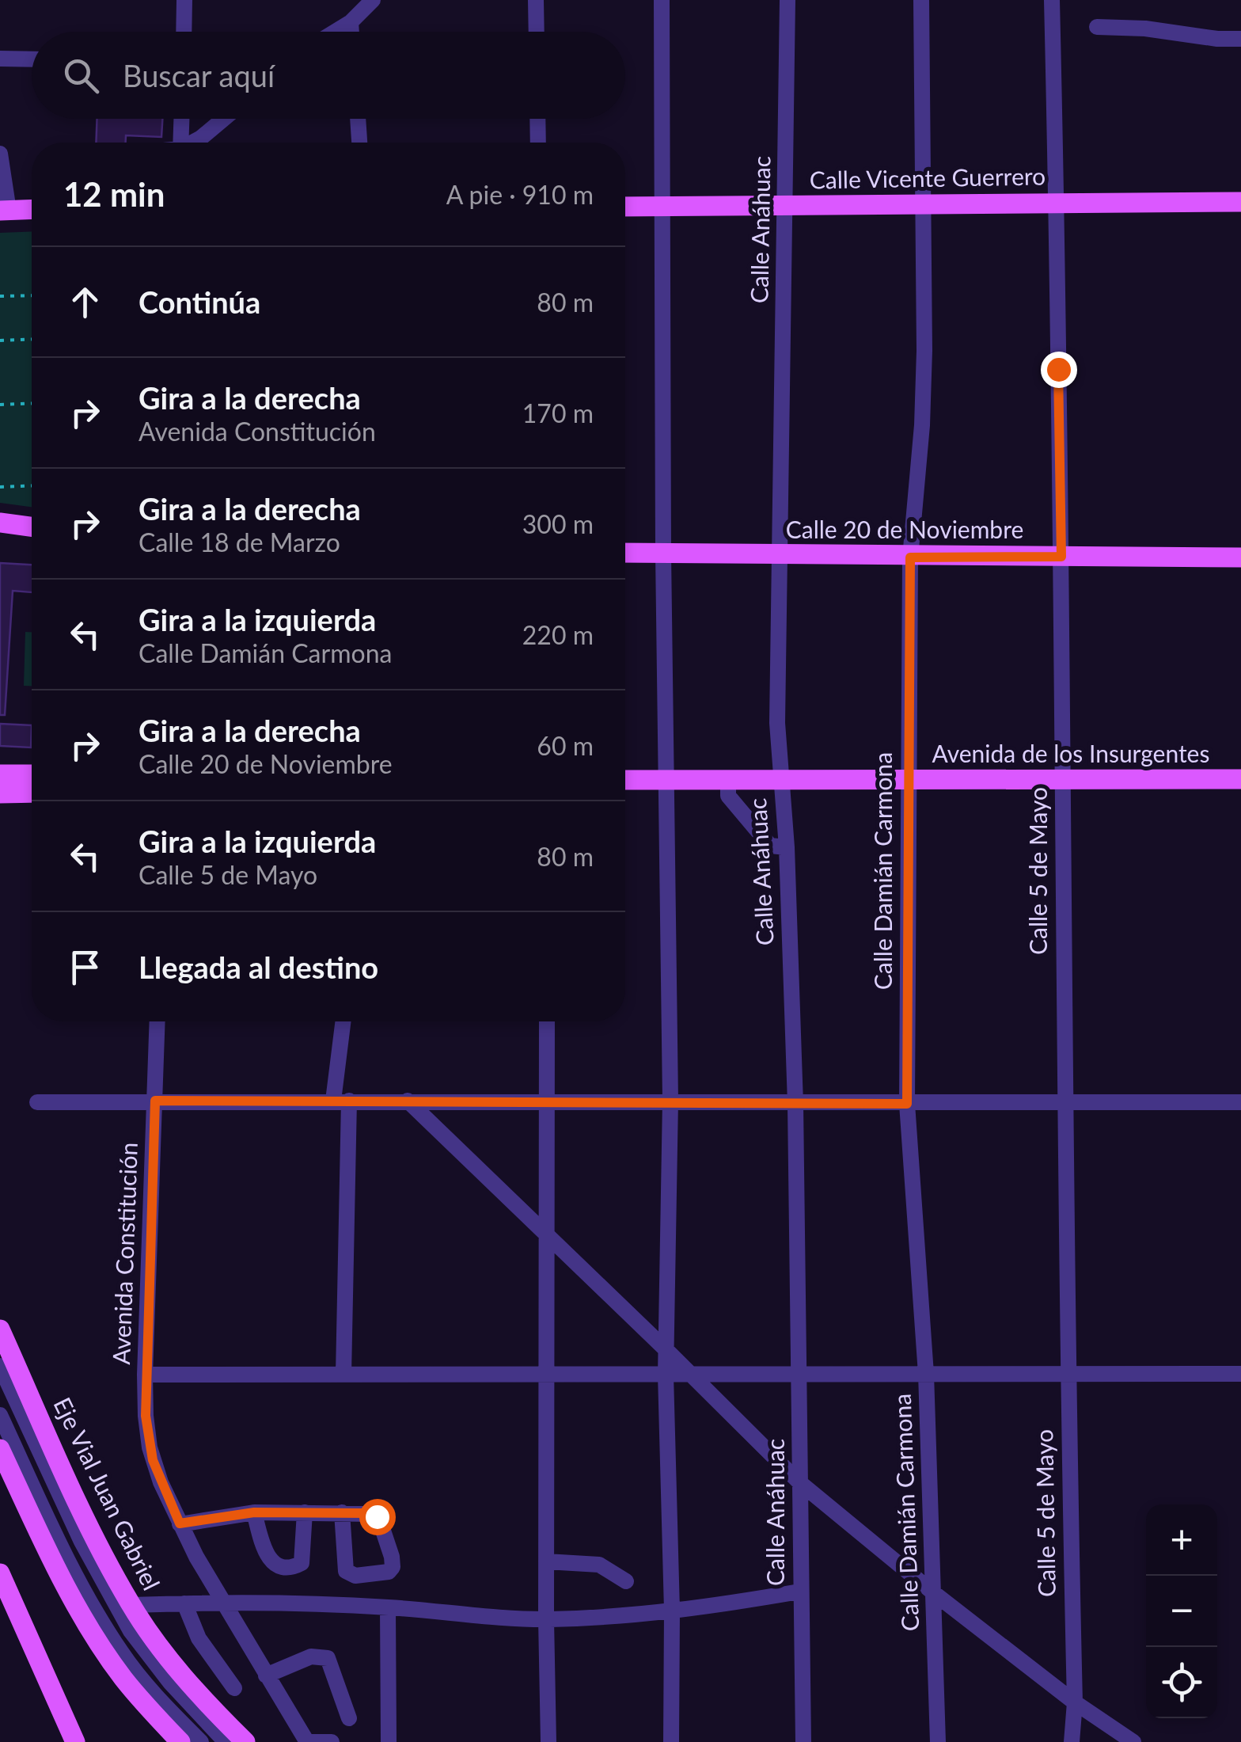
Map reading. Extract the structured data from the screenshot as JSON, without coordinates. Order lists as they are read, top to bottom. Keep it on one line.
{"streets":{"main road":["Calle Vicente Guerrero","Calle 20 de Noviembre","Avenida de los Insurgentes","Eje Vial Juan Gabriel"],"street":["Calle Anáhuac","Calle Damián Carmona","Calle 5 de Mayo","Avenida Constitución"]},"crossings":[["Calle Vicente Guerrero","Calle Anáhuac"],["Calle Vicente Guerrero","Calle Damián Carmona"],["Calle Vicente Guerrero","Calle 5 de Mayo"],["Calle Anáhuac","Calle 20 de Noviembre"],["Calle Anáhuac","Avenida de los Insurgentes"],["Calle 20 de Noviembre","Calle Damián Carmona"],["Calle 20 de Noviembre","Calle 5 de Mayo"],["Avenida de los Insurgentes","Calle Damián Carmona"],["Avenida de los Insurgentes","Calle 5 de Mayo"]],"page":{"search":"Buscar aquí","heading":["12 min","A pie · 910 m"],"list":[["Continúa","80 m"],["Gira a la derecha","Avenida Constitución","170 m"],["Gira a la derecha","Calle 18 de Marzo","300 m"],["Gira a la izquierda","Calle Damián Carmona","220 m"],["Gira a la derecha","Calle 20 de Noviembre","60 m"],["Gira a la izquierda","Calle 5 de Mayo","80 m"],"Llegada al destino"],"map_buttons":["+","−"]}}
